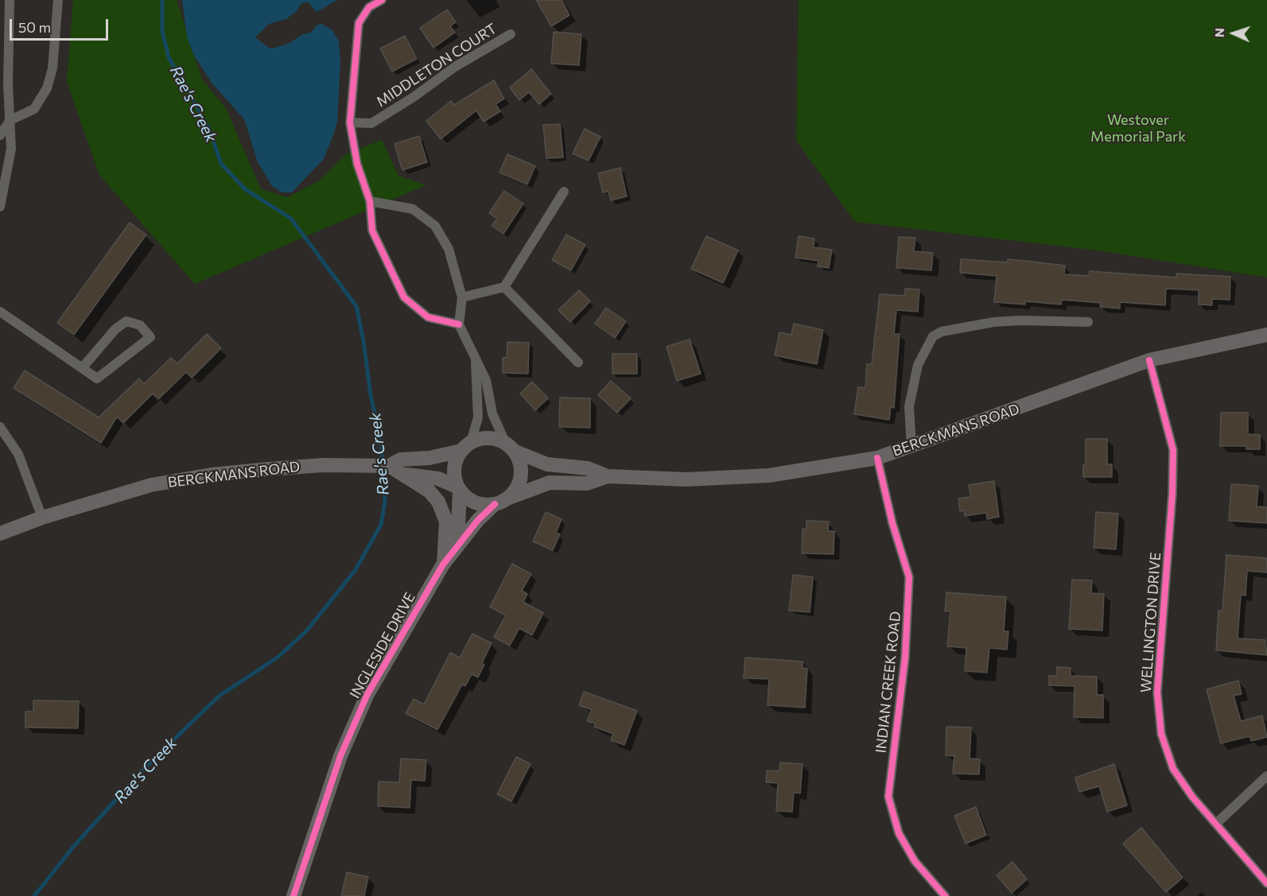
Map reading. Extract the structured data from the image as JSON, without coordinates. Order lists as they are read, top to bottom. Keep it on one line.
{"streets":{"main road":["BERCKMANS ROAD","INGLESIDE DRIVE"],"street":["MIDDLETON COURT","WELLINGTON DRIVE","INDIAN CREEK ROAD"]},"crossings":[["BERCKMANS ROAD","WELLINGTON DRIVE"],["BERCKMANS ROAD","INGLESIDE DRIVE"],["BERCKMANS ROAD","INDIAN CREEK ROAD"]],"water":["Rae's Creek"],"parks":["Westover Memorial Park"],"scale_bar":"50 m","north":"left"}
